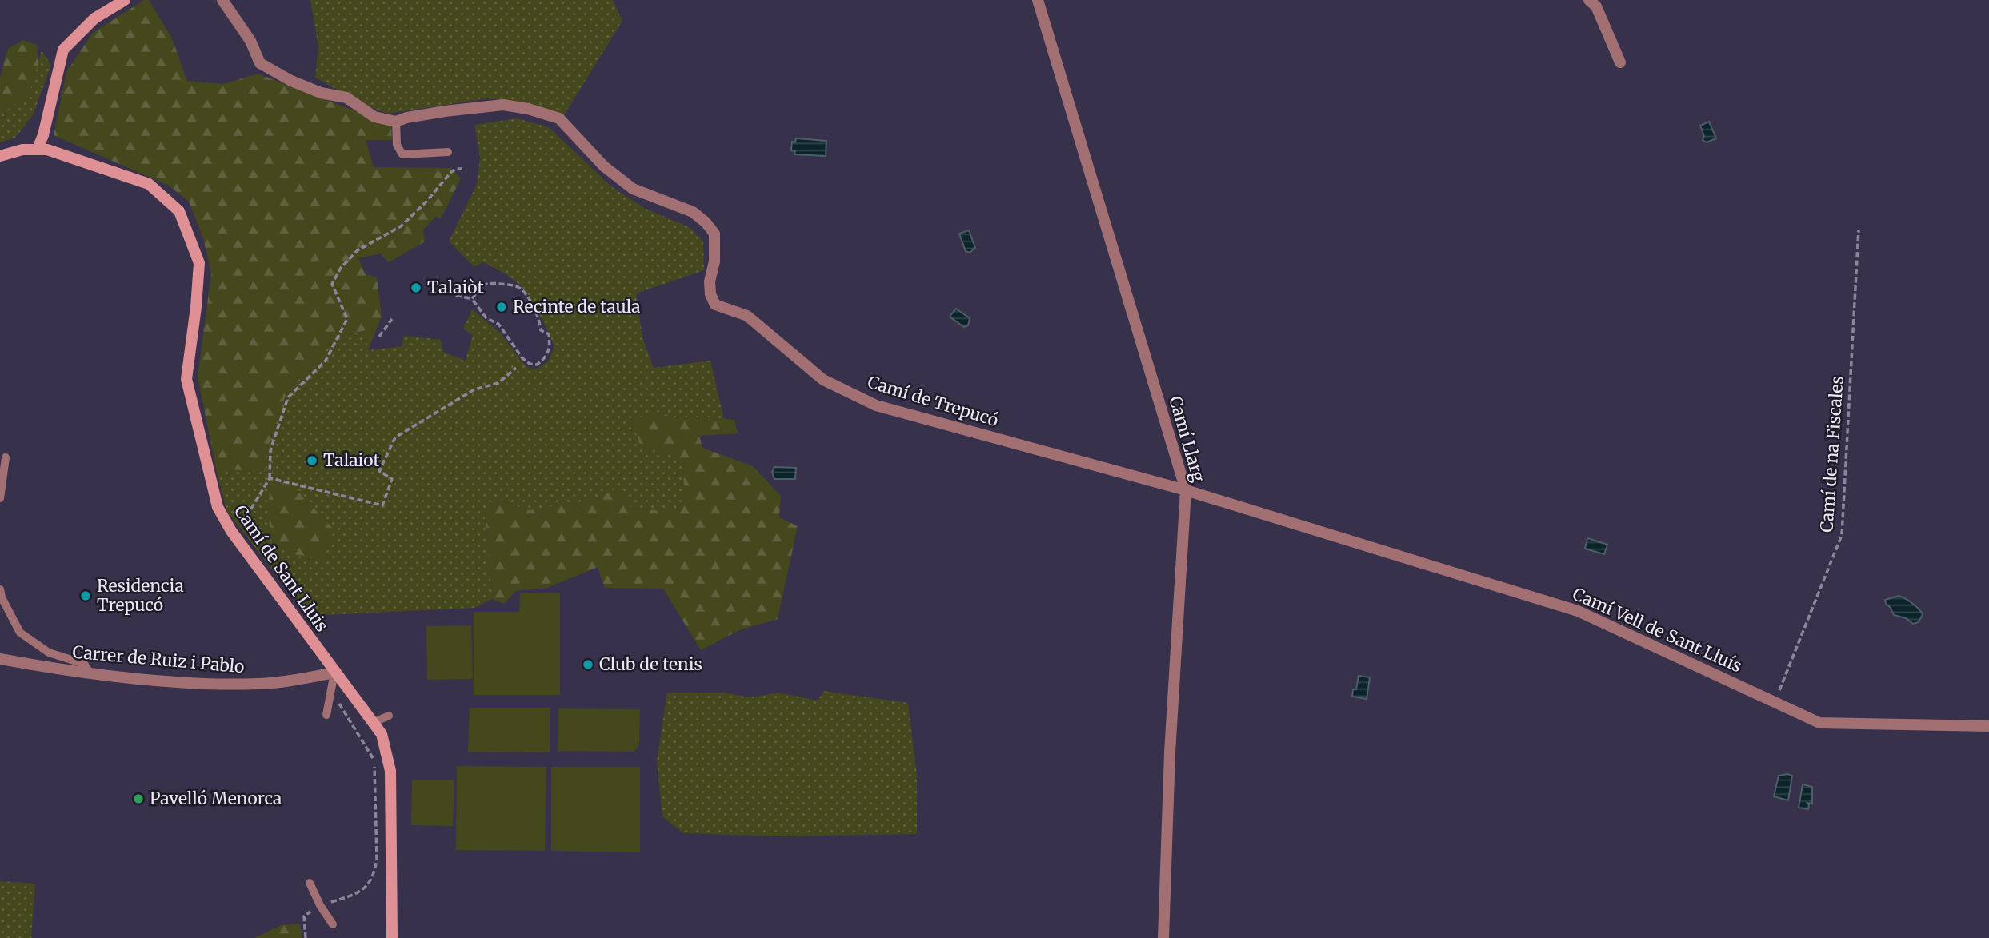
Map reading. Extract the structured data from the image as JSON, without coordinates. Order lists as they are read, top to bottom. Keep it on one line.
{"streets":{"street":["Camí de Trepucó","Camí Llarg","Camí de Sant Lluis","Camí Vell de Sant Lluís","Carrer de Ruiz i Pablo"],"path":["Camí de na Fiscales"]},"crossings":[["Camí de Trepucó","Camí Llarg"],["Camí de Trepucó","Camí Vell de Sant Lluís"],["Camí Llarg","Camí Vell de Sant Lluís"],["Camí de na Fiscales","Camí Vell de Sant Lluís"],["Camí de Sant Lluis","Carrer de Ruiz i Pablo"]],"places":["Talaiòt","Recinte de taula","Talaiot","Residencia Trepucó","Club de tenis","Pavelló Menorca"]}
